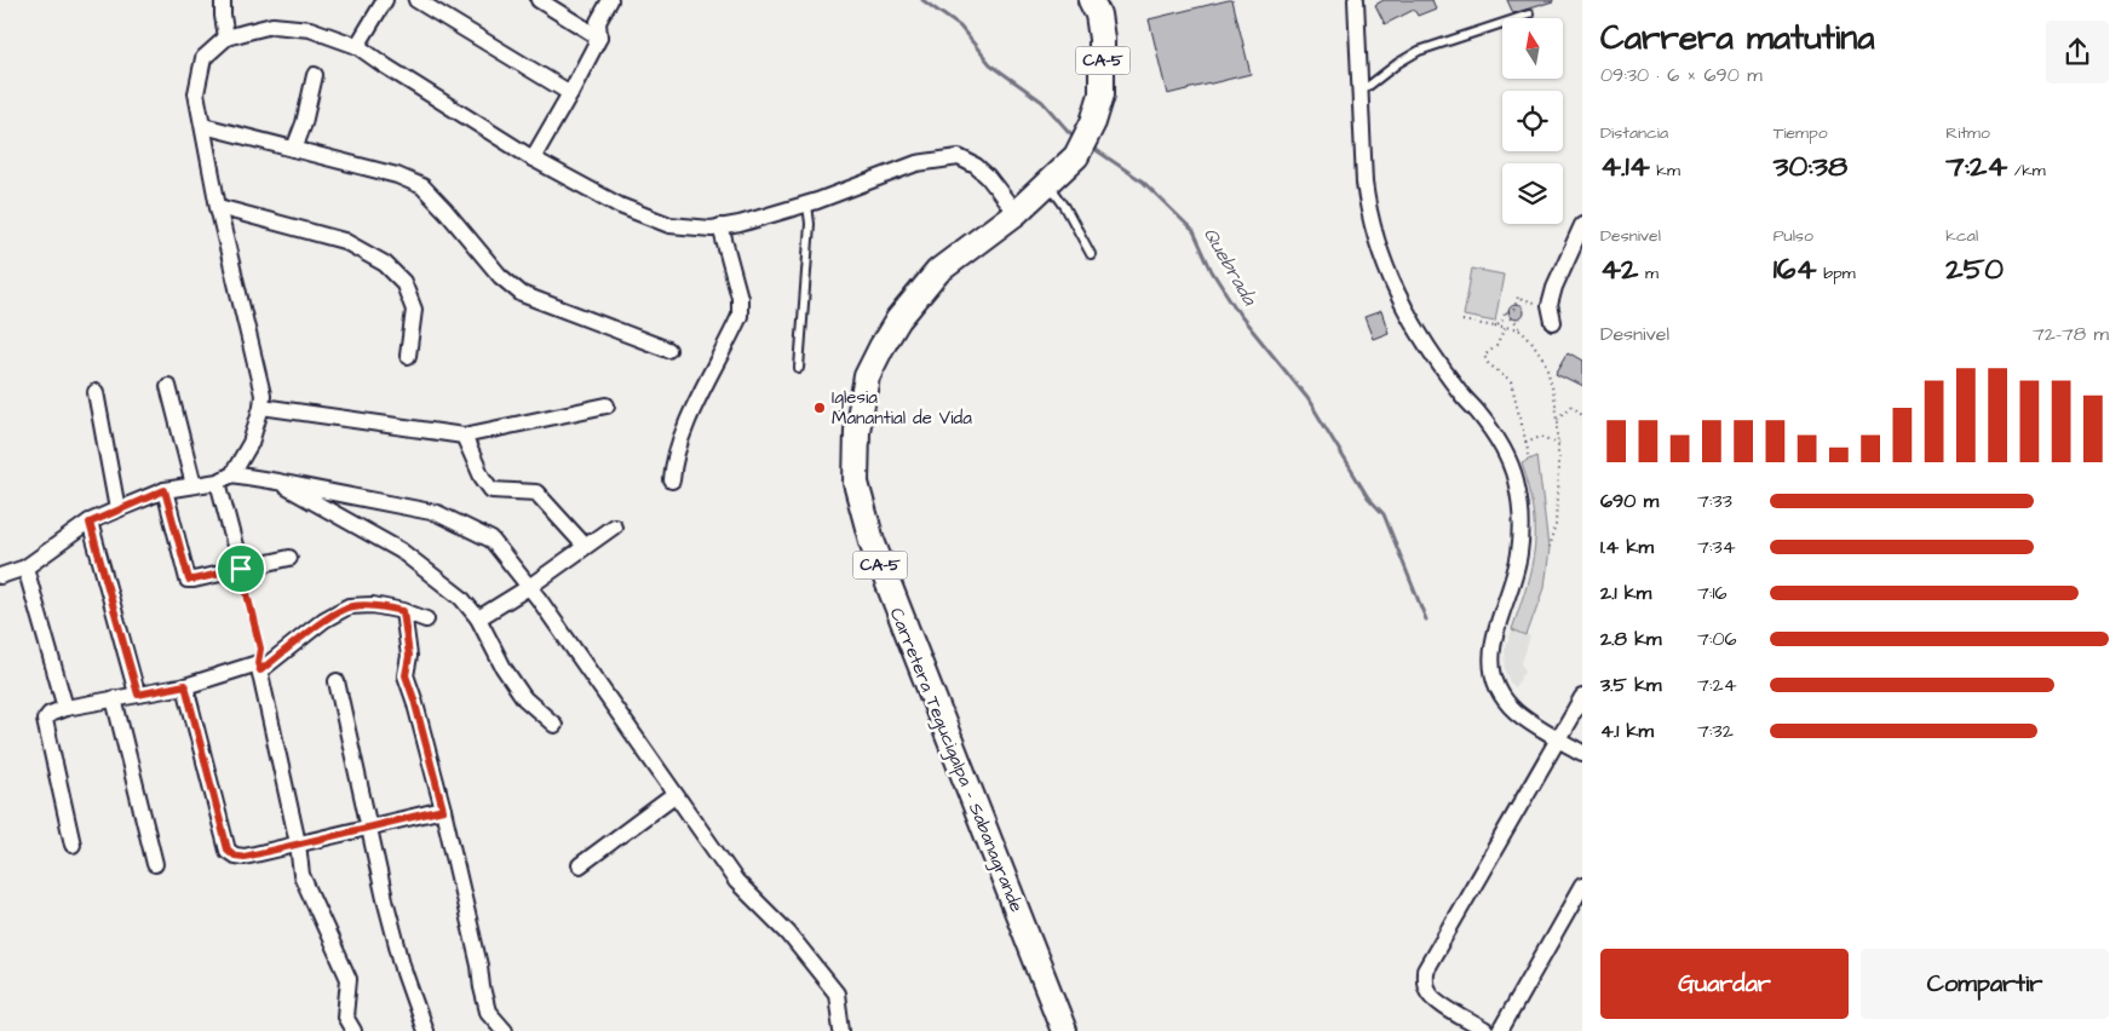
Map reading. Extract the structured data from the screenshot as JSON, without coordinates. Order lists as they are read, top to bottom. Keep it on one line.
{"streets":{"highway":["CA-5","Carretera Tegucigalpa - Sabanagrande"]},"water":["Quebrada"],"places":["Iglesia Manantial de Vida"],"north":"top","page":{"heading":["Carrera matutina","09:30 · 6 × 690 m"],"stats":[["Distancia","4.14 km"],["Tiempo","30:38"],["Ritmo","7:24 /km"],["Desnivel","42 m"],["Pulso","164 bpm"],["kcal","250"]],"chart":["Desnivel","72–78 m"],"list":[{"name":"690 m","note":"7:33"},{"name":"1.4 km","note":"7:34"},{"name":"2.1 km","note":"7:16"},{"name":"2.8 km","note":"7:06"},{"name":"3.5 km","note":"7:24"},{"name":"4.1 km","note":"7:32"}],"buttons":["Guardar","Compartir"]}}
